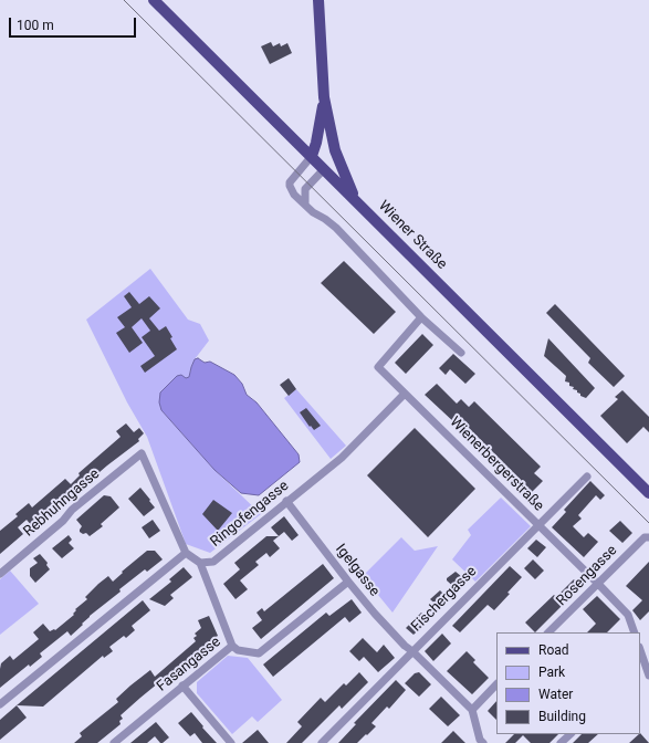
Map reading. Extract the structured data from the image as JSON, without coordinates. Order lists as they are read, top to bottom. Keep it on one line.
{"streets":{"main road":["Wiener Straße"],"street":["Wienerbergerstraße","Rebhuhngasse","Ringofengasse","Igelgasse","Rosengasse","Fischergasse","Fasangasse"]},"crossings":[["Wienerbergerstraße","Ringofengasse"],["Wienerbergerstraße","Rosengasse"],["Wienerbergerstraße","Fischergasse"],["Ringofengasse","Igelgasse"],["Igelgasse","Fischergasse"],["Igelgasse","Fasangasse"]],"legend":["Road","Park","Water","Building"],"scale_bar":"100 m"}
